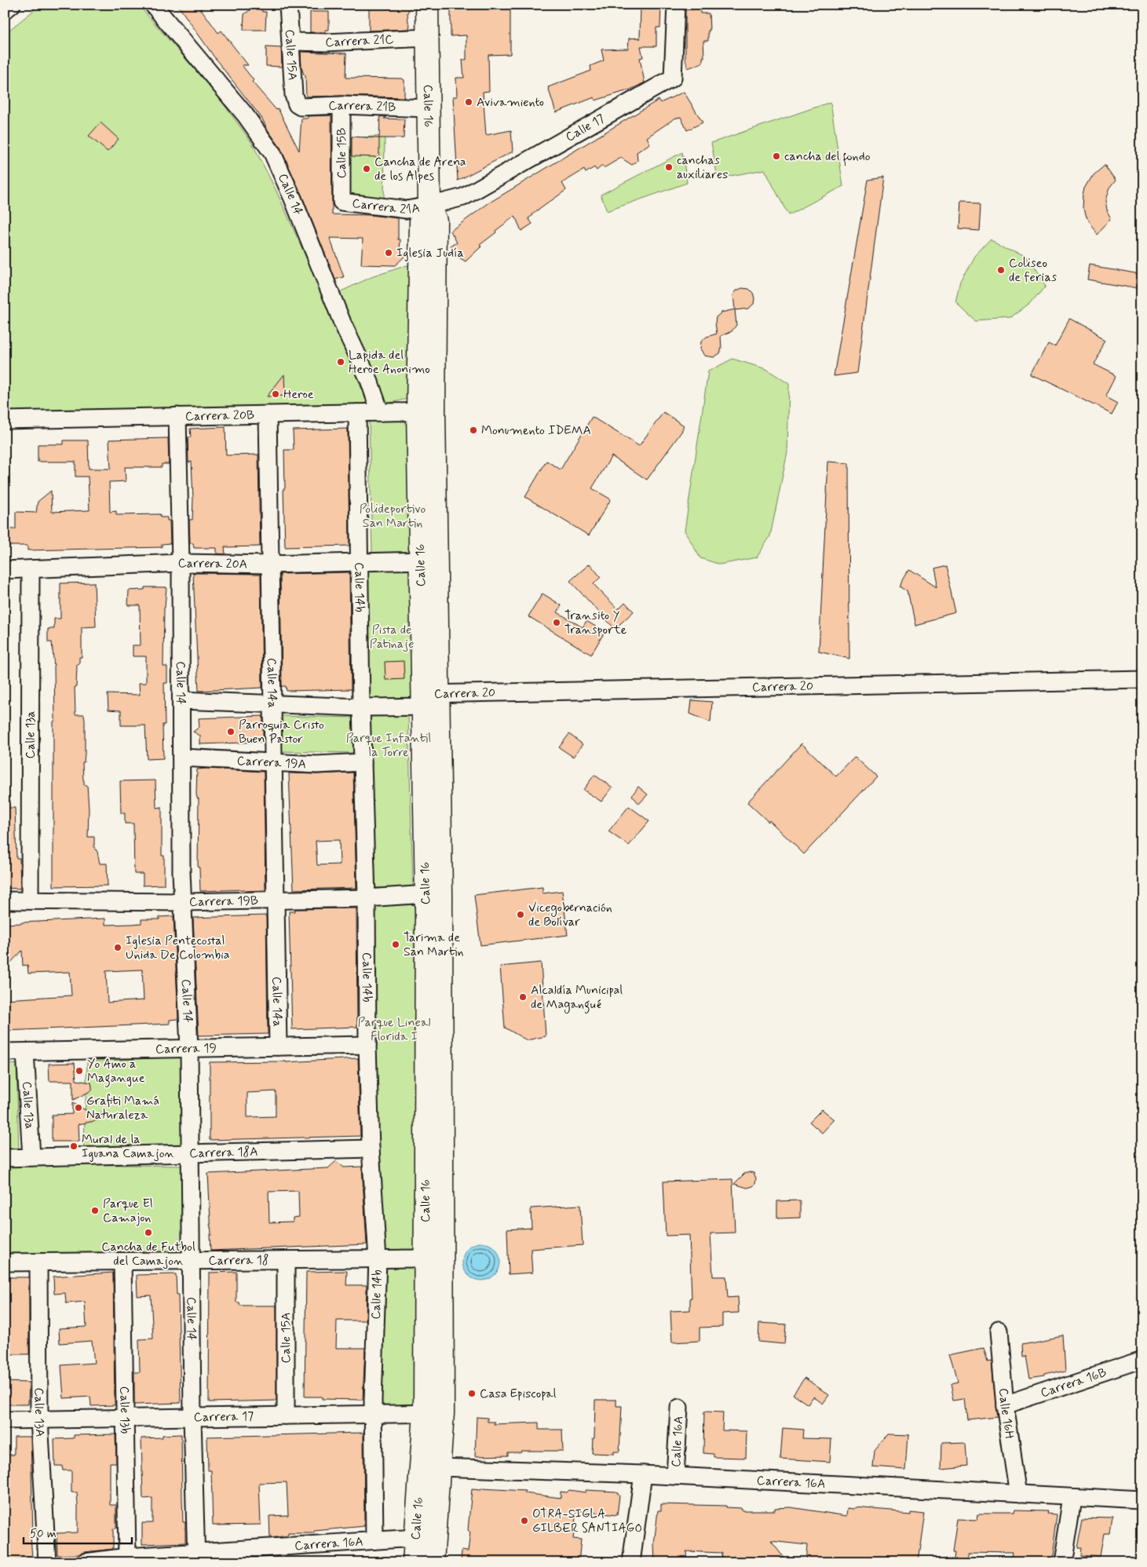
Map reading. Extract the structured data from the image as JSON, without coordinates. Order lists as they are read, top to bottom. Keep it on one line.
{"streets":{"highway":["Calle 16"],"street":["Carrera 21C","Calle 15A","Carrera 21B","Calle 17","Calle 15B","Calle 14","Carrera 21A","Carrera 20B","Carrera 20A","Calle 14b","Calle 14a","Carrera 20","Calle 13a","Carrera 19A","Carrera 19B","Carrera 19","Carrera 18A","Carrera 18","Carrera 16B","Calle 13b","Calle 13A","Calle 16H","Carrera 17","Calle 16A","Carrera 16A"]},"crossings":[["Carrera 21C","Calle 15A"],["Carrera 21C","Calle 16"],["Calle 15A","Carrera 21B"],["Calle 15A","Carrera 18"],["Calle 15A","Carrera 17"],["Calle 16","Carrera 21B"],["Calle 16","Calle 17"],["Calle 16","Carrera 21A"],["Calle 16","Carrera 20B"],["Calle 16","Carrera 20A"],["Calle 16","Carrera 20"],["Calle 16","Carrera 19B"],["Calle 16","Carrera 18"],["Calle 16","Carrera 17"],["Calle 16","Carrera 16A"],["Carrera 21B","Calle 15B"],["Calle 17","Carrera 21A"],["Calle 15B","Carrera 21A"],["Calle 14","Carrera 20B"],["Calle 14","Carrera 20A"],["Calle 14","Carrera 19A"],["Calle 14","Carrera 19B"],["Calle 14","Carrera 19"],["Calle 14","Carrera 18A"],["Calle 14","Carrera 18"],["Calle 14","Carrera 17"],["Calle 14","Carrera 16A"],["Carrera 20B","Calle 14b"],["Carrera 20B","Calle 14a"],["Carrera 20A","Calle 14b"],["Carrera 20A","Calle 14a"],["Carrera 20A","Calle 13a"],["Calle 14b","Carrera 19A"],["Calle 14b","Carrera 19B"],["Calle 14b","Carrera 19"],["Calle 14b","Carrera 18A"],["Calle 14b","Carrera 18"],["Calle 14b","Carrera 17"],["Calle 14b","Carrera 16A"],["Calle 14a","Carrera 19A"],["Calle 14a","Carrera 19B"],["Calle 14a","Carrera 19"],["Calle 13a","Carrera 19B"],["Calle 13a","Carrera 19"],["Calle 13a","Carrera 18A"],["Carrera 18","Calle 13b"],["Carrera 18","Calle 13A"],["Carrera 16B","Calle 16H"],["Calle 13b","Carrera 17"],["Calle 13b","Carrera 16A"],["Calle 13A","Carrera 17"],["Calle 16H","Carrera 16A"],["Calle 16A","Carrera 16A"]],"parks":["Polideportivo San Martin","Pista de Patinaje","Parque Infantil la Torre","Parque Lineal Florida I"],"places":["Avivamiento","cancha del fondo","canchas auxiliares","Cancha de Arena de los Alpes","Iglesia Judía","Coliseo de ferias","Lapida del Heroe Anonimo","Heroe","Monumento IDEMA","Transito Y Transporte","Parroquia Cristo Buen Pastor","Vicegobernación de Bolívar","Tarima de San Martin","Iglesia Pentecostal Unida De Colombia","Alcaldía Municipal de Magangué","Yo Amo a Magangue","Grafiti Mamá Naturaleza","Mural de la Iguana Camajon","Parque El Camajon","Cancha de Futbol del Camajon","Casa Episcopal","OTRA-SIGLA GILBER SANTIAGO"],"scale_bar":"50 m"}
